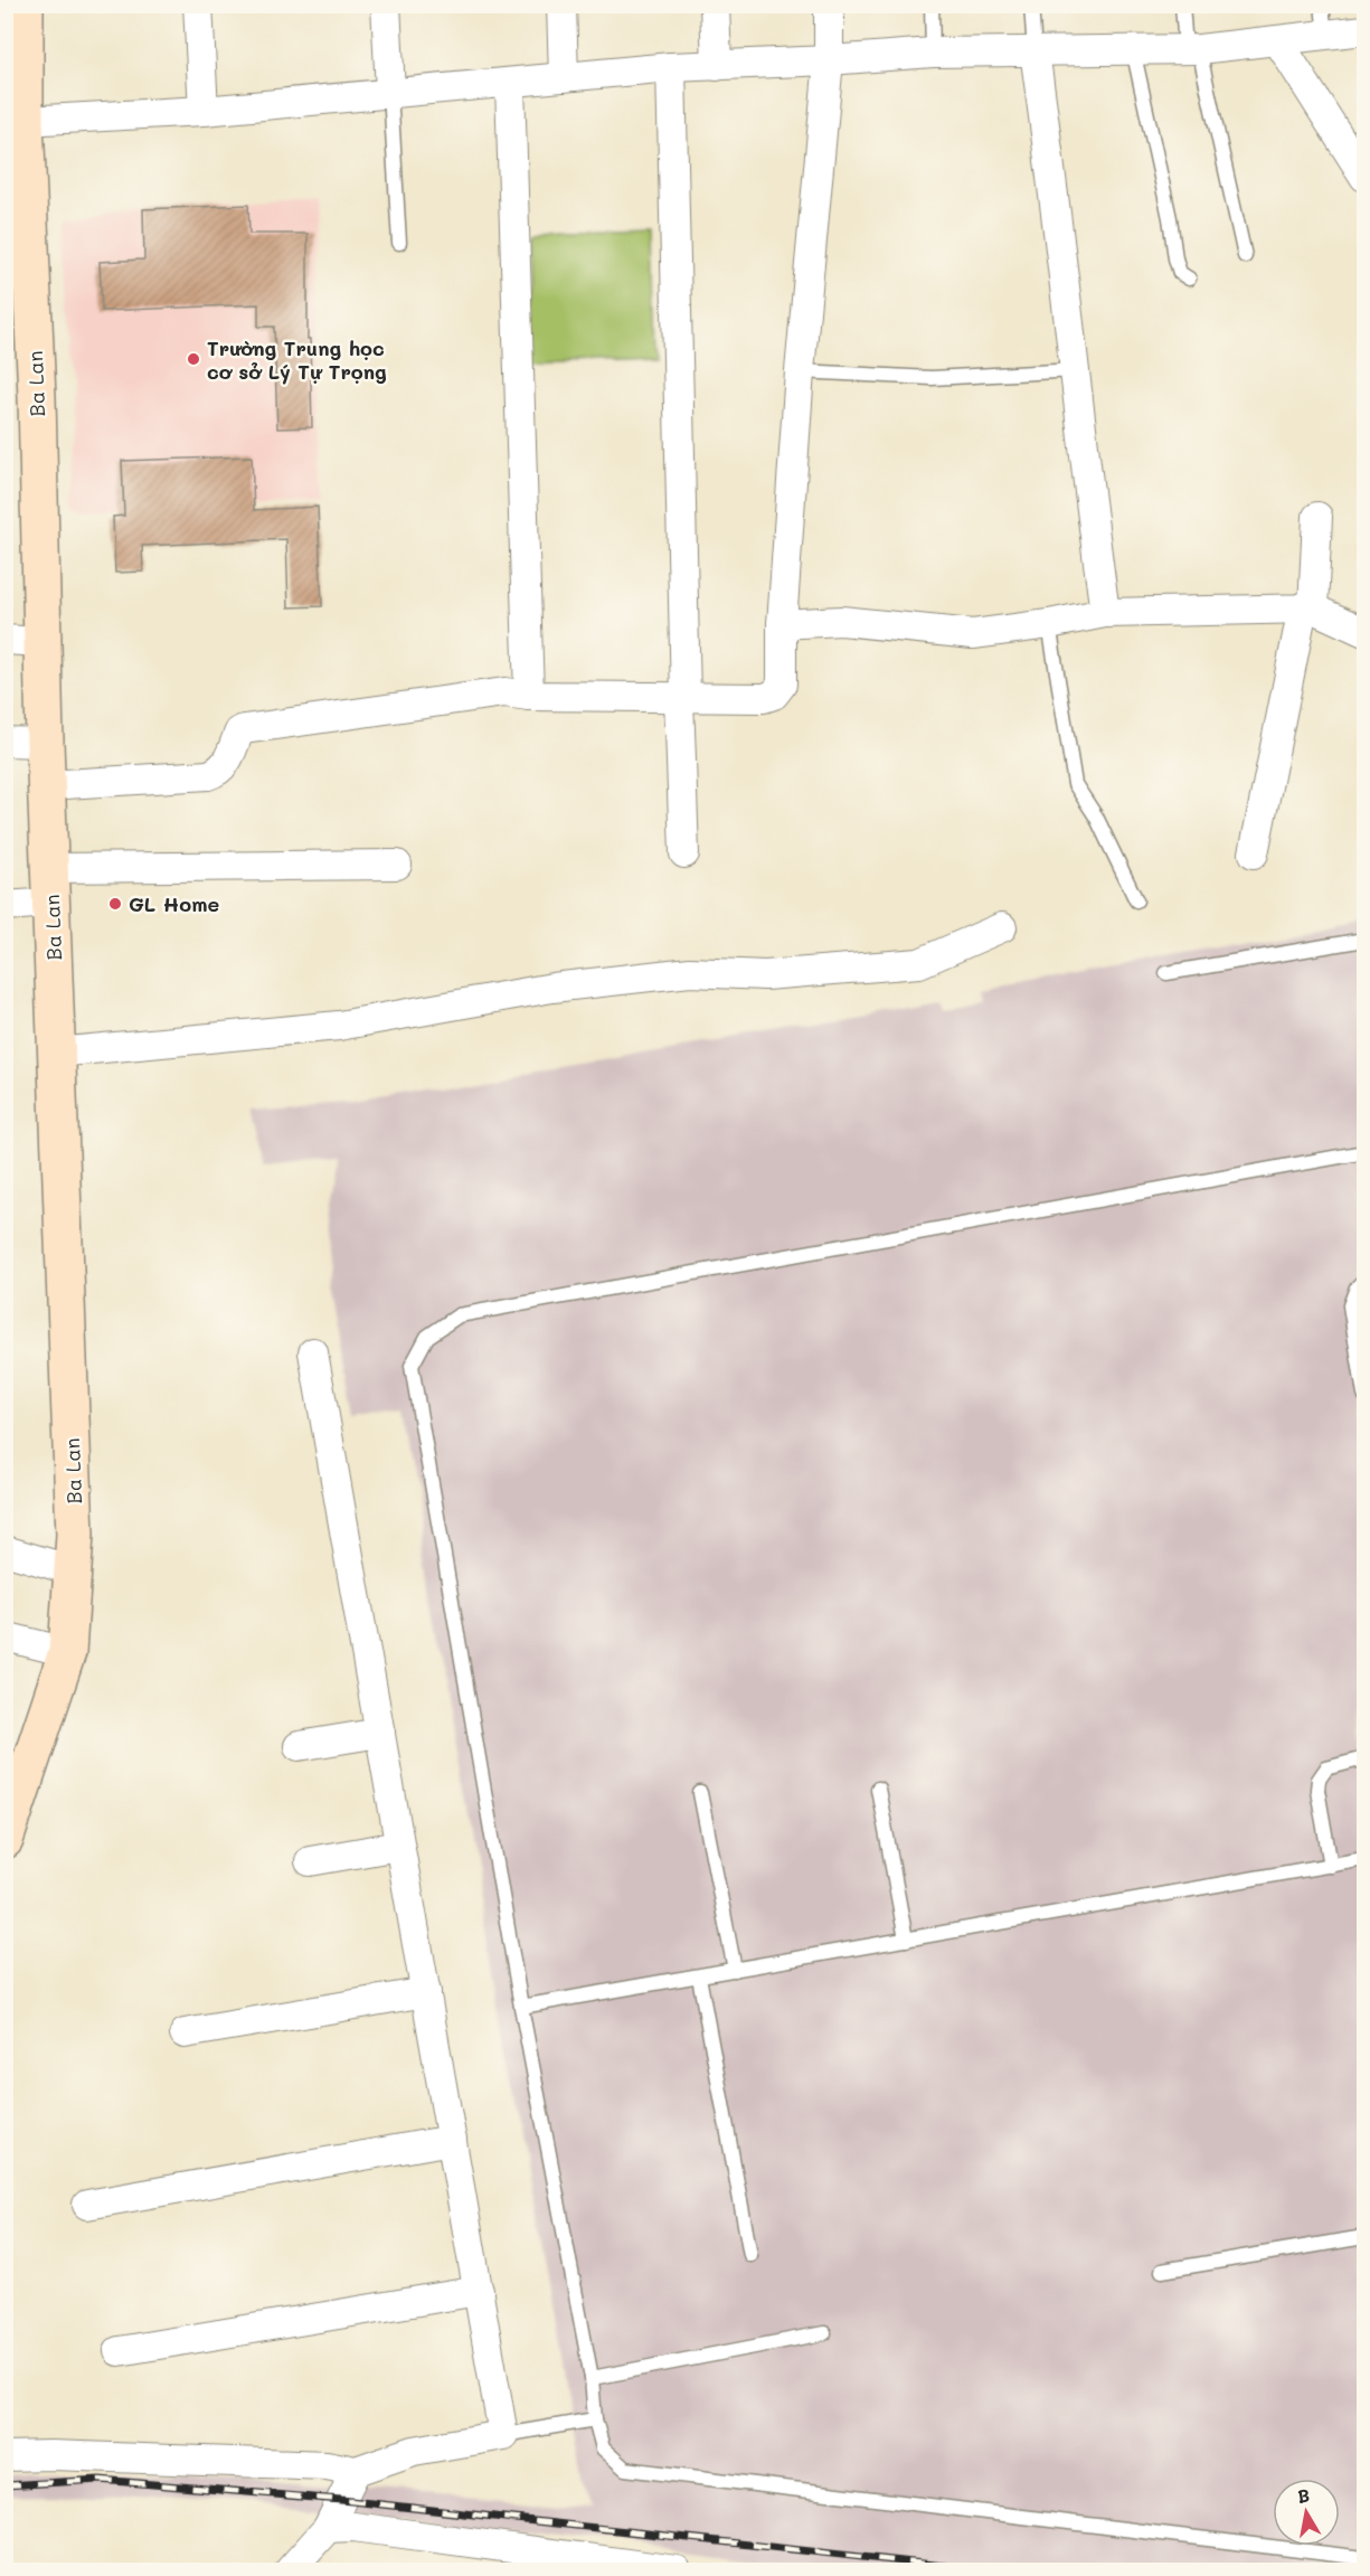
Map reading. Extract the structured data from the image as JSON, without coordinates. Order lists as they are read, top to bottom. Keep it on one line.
{"streets":{"street":["Ba Lan"]},"places":["Trường Trung học cơ sở Lý Tự Trọng","GL Home"],"north":"top"}
